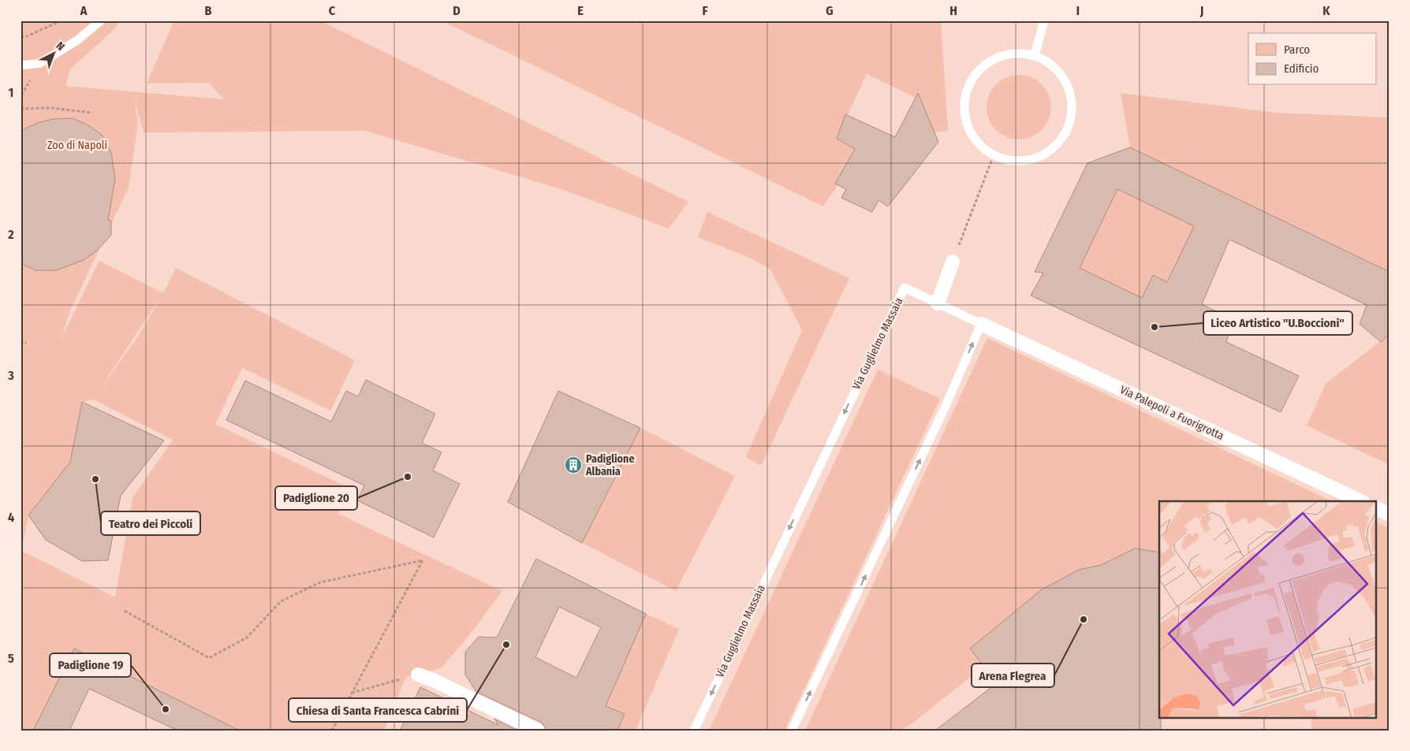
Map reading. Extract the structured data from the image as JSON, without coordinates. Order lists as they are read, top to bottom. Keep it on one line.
{"streets":{"street":["Via Palepoli a Fuorigrotta"],"lane":["Via Guglielmo Massaia"]},"crossings":[["Via Guglielmo Massaia","Via Palepoli a Fuorigrotta"]],"one_way":["Via Guglielmo Massaia"],"parks":["Zoo di Napoli"],"places":{"other":["Liceo Artistico \"U.Boccioni\"","Padiglione 20","Teatro dei Piccoli","Arena Flegrea","Chiesa di Santa Francesca Cabrini","Padiglione 19"],"building":["Padiglione Albania"]},"legend":["Parco","Edificio"],"north":"top right","grid":{"columns":["A","B","C","D","E","F","G","H","I","J","K"],"rows":["1","2","3","4","5"]}}
